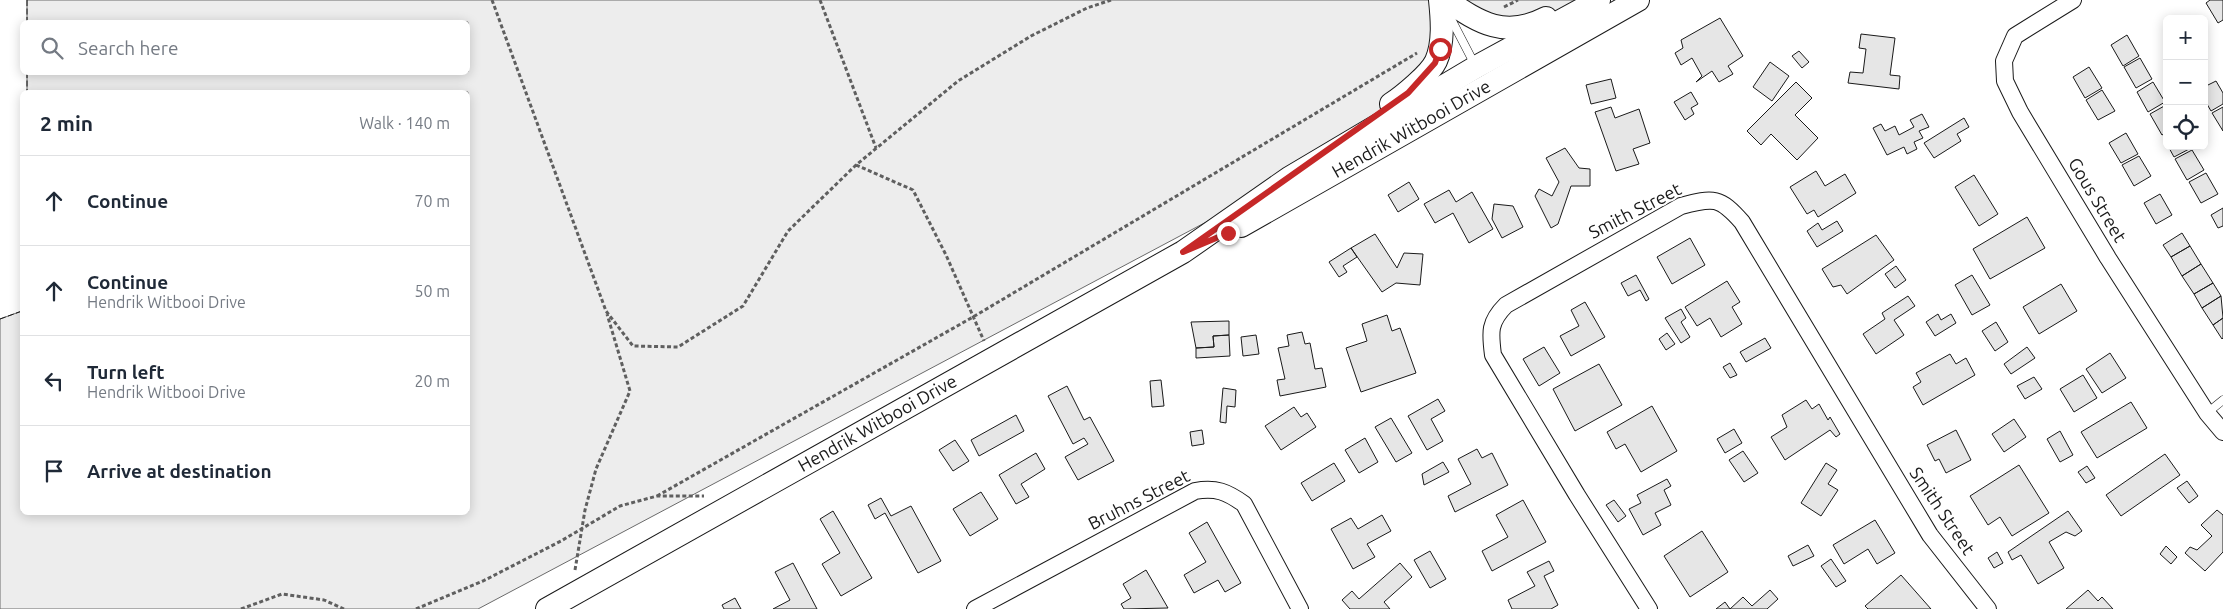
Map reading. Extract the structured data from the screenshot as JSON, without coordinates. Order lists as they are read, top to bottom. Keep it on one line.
{"streets":{"main road":["Hendrik Witbooi Drive"],"street":["Gous Street","Smith Street","Bruhns Street"]},"page":{"map_buttons":["+","−"],"search":"Search here","heading":["2 min","Walk · 140 m"],"list":[["Continue","70 m"],["Continue","Hendrik Witbooi Drive","50 m"],["Turn left","Hendrik Witbooi Drive","20 m"],"Arrive at destination"]}}
